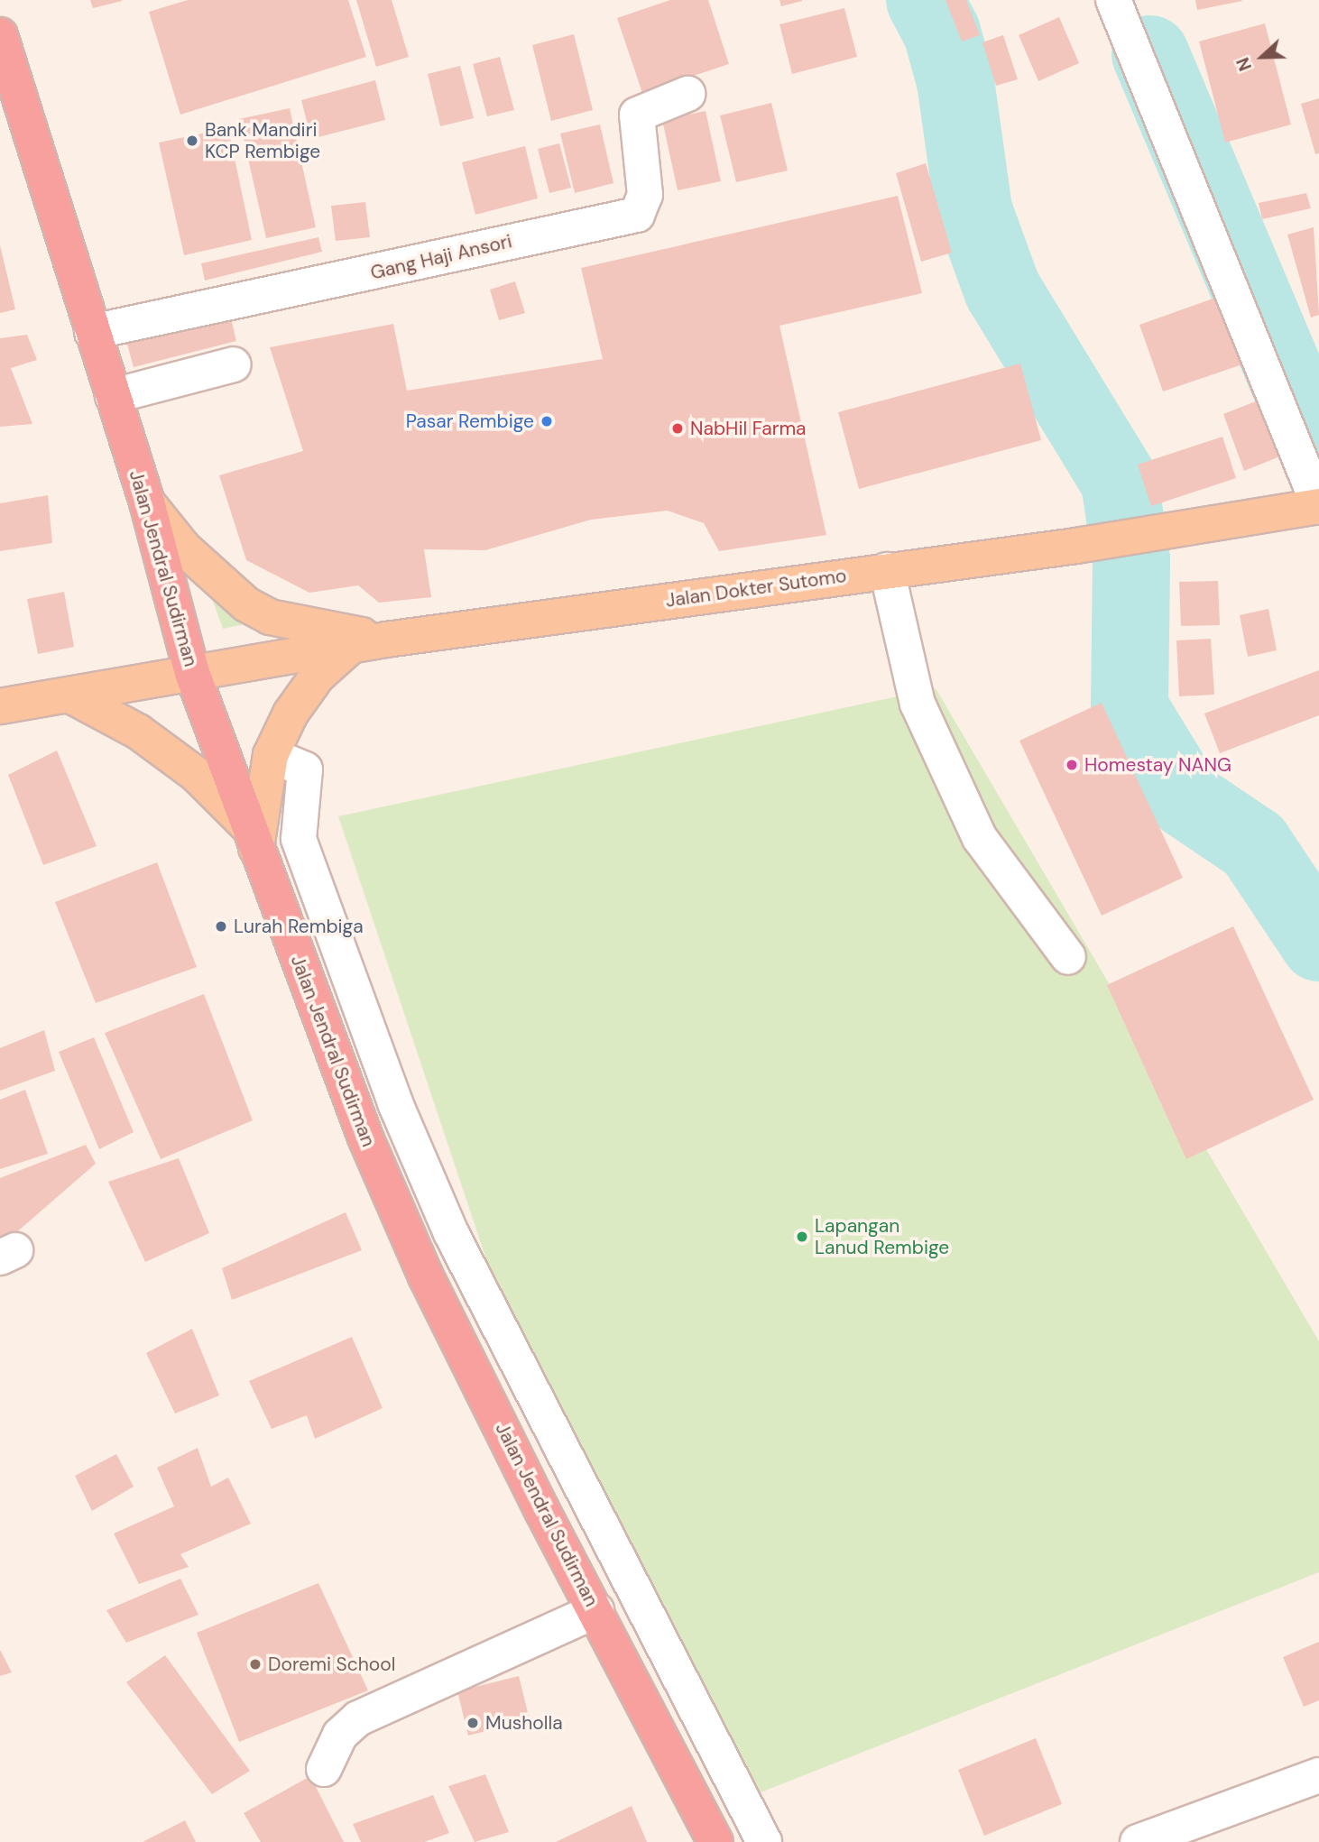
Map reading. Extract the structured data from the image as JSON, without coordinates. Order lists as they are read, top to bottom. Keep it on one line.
{"streets":{"highway":["Jalan Jendral Sudirman"],"main road":["Jalan Dokter Sutomo"],"street":["Gang Haji Ansori"]},"crossings":[["Gang Haji Ansori","Jalan Jendral Sudirman"],["Jalan Jendral Sudirman","Jalan Dokter Sutomo"]],"places":["Bank Mandiri KCP Rembige","Pasar Rembige","NabHil Farma","Homestay NANG","Lurah Rembiga","Lapangan Lanud Rembige","Doremi School","Musholla"],"north":"left"}
